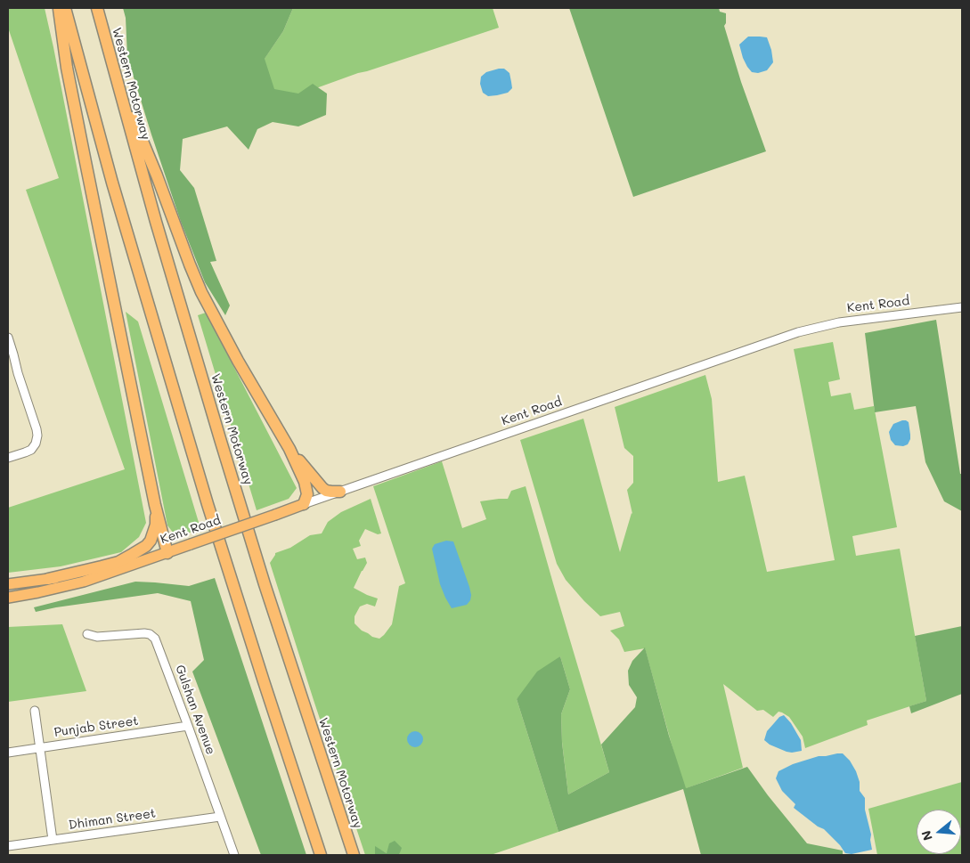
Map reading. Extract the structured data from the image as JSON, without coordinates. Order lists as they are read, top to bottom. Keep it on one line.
{"streets":{"highway":["Western Motorway"],"main road":["Kent Road"],"street":["Gulshan Avenue","Punjab Street","Dhiman Street"]},"crossings":[["Gulshan Avenue","Punjab Street"],["Gulshan Avenue","Dhiman Street"]],"north":"left"}
